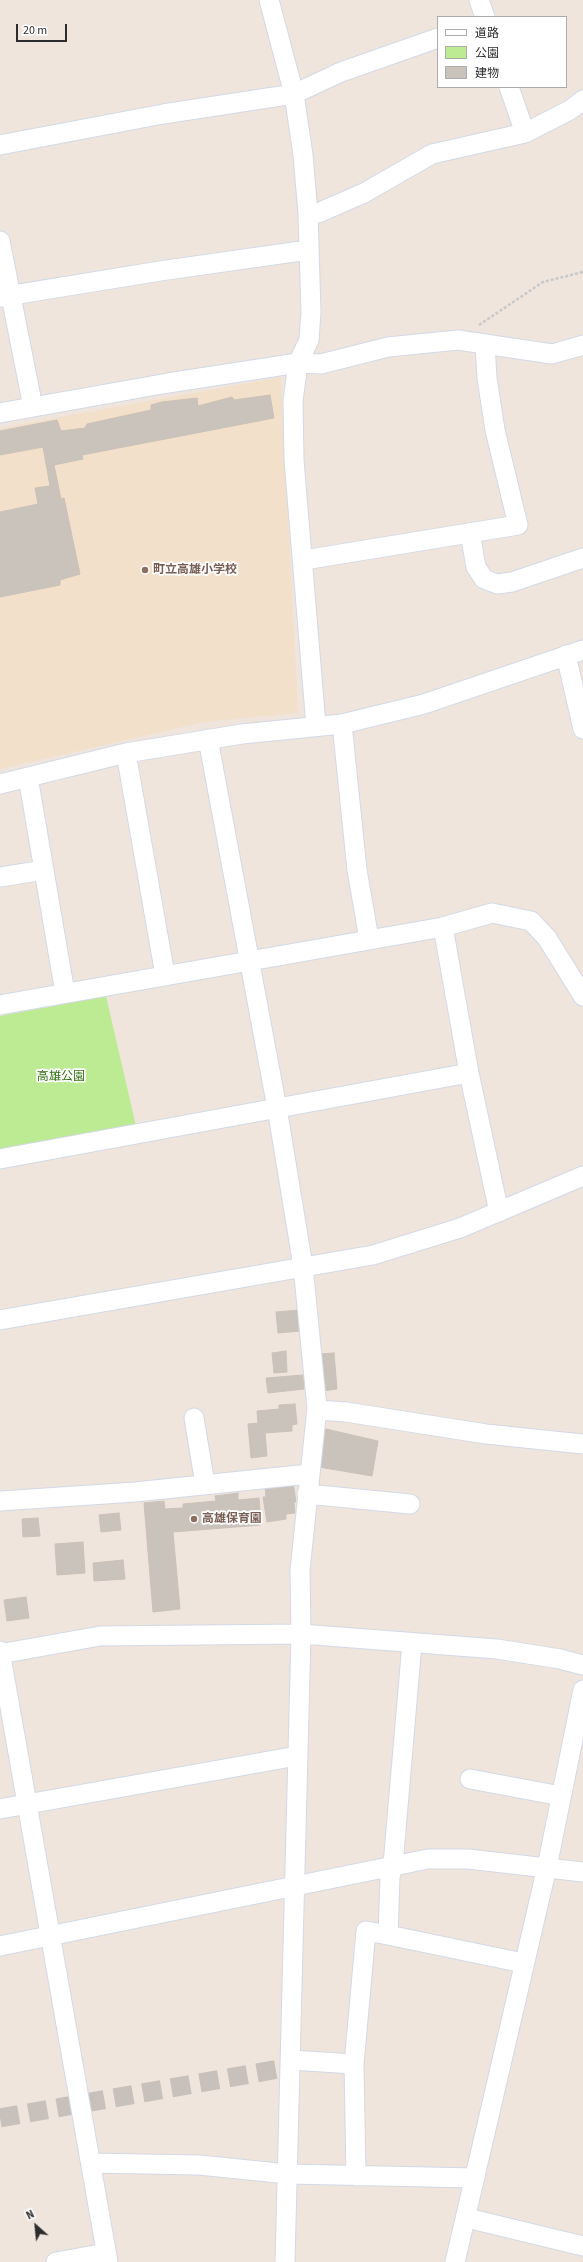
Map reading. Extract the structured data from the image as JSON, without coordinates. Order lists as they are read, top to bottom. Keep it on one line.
{"parks":["高雄公園"],"places":["町立高雄小学校","高雄保育園"],"legend":["道路","公園","建物"],"scale_bar":"20 m","north":"top left"}
